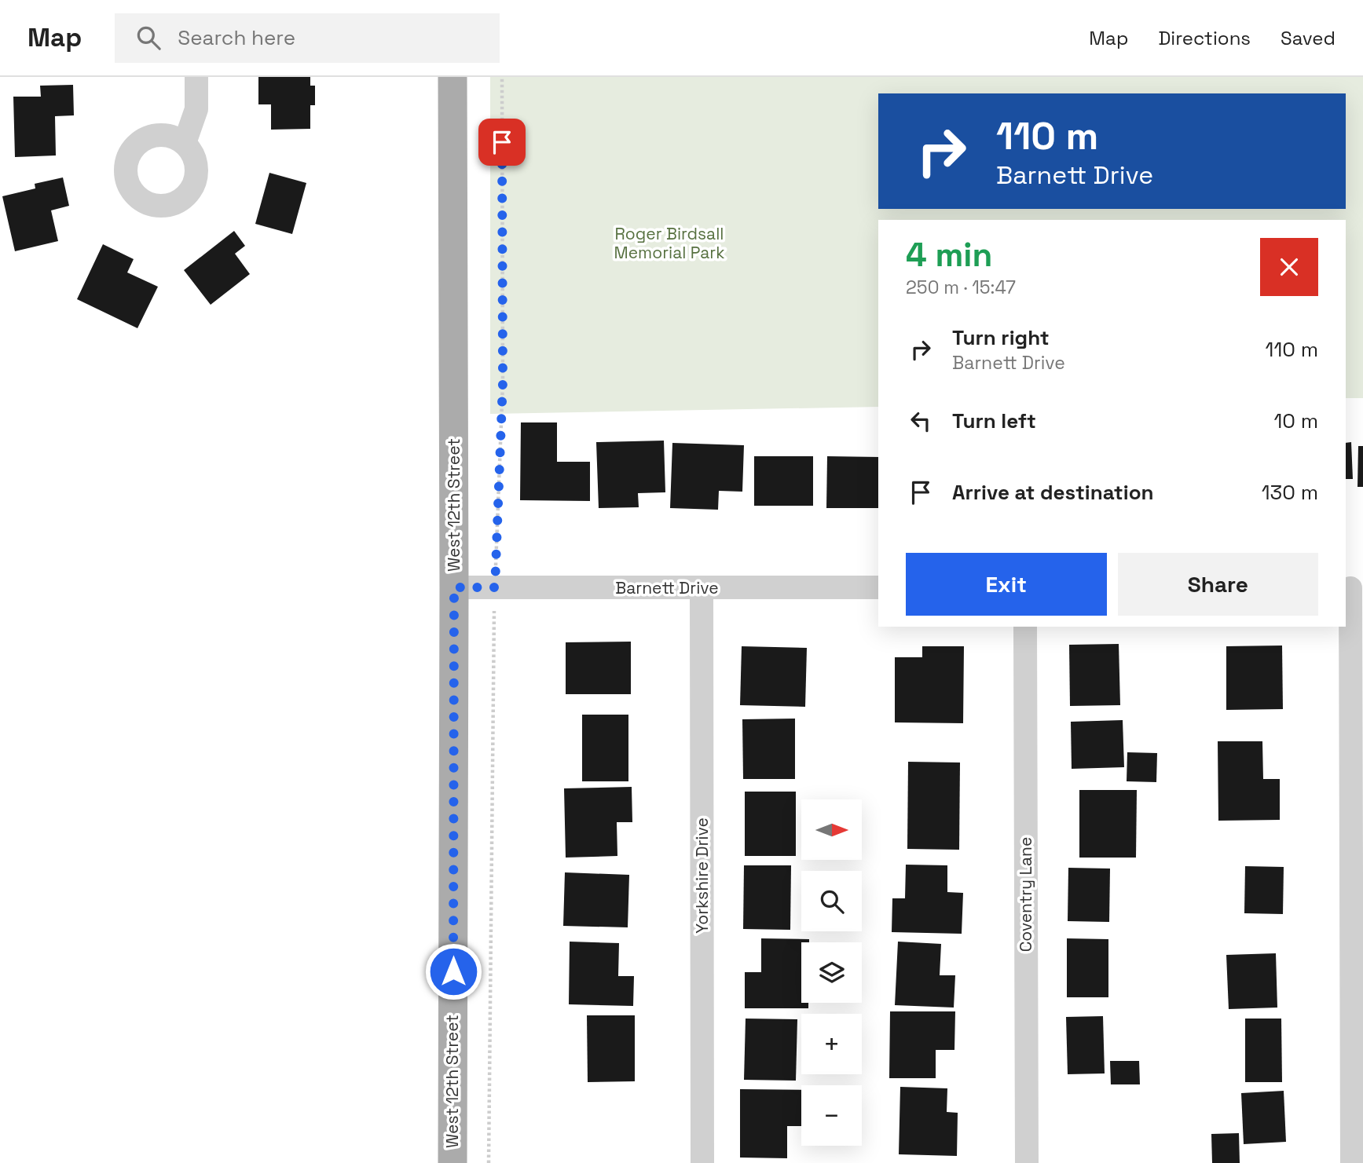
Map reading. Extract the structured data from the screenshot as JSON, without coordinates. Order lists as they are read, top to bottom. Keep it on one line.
{"streets":{"main road":["West 12th Street"],"street":["Barnett Drive","Yorkshire Drive","Coventry Lane"]},"crossings":[["West 12th Street","Barnett Drive"],["Barnett Drive","Yorkshire Drive"]],"parks":["Roger Birdsall Memorial Park"],"north":"right","page":{"header":"Map","search":"Search here","nav":["Map","Directions","Saved"],"turn":["110 m","Barnett Drive"],"heading":["4 min","250 m · 15:47"],"list":[{"name":"Turn right","note":"Barnett Drive","value":"110 m"},{"name":"Turn left","value":"10 m"},{"name":"Arrive at destination","value":"130 m"}],"buttons":["Exit","Share"],"map_buttons":["+","−"]}}
